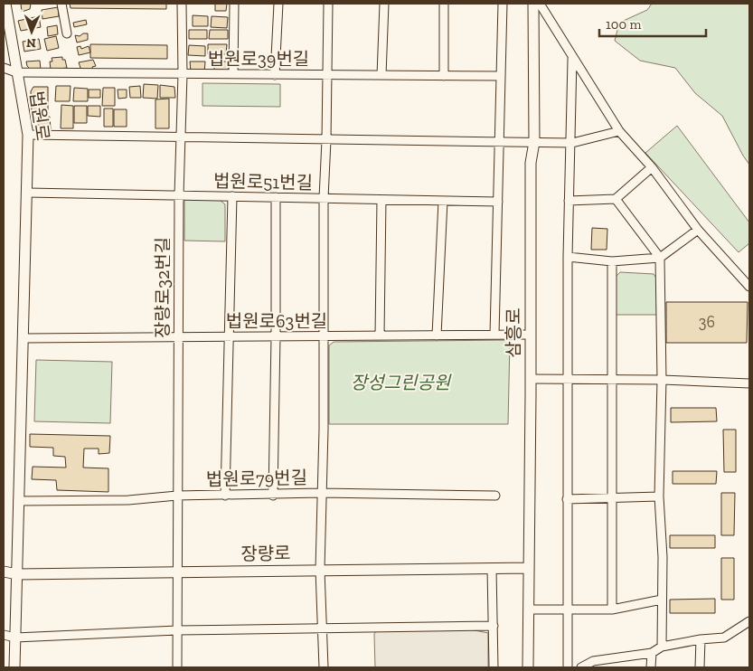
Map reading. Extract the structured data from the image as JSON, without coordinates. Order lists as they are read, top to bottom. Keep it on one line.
{"streets":{"main road":["법원로","삼흥로","장량로"],"street":["법원로39번길","법원로51번길","장량로32번길","법원로63번길","법원로79번길"]},"crossings":[["법원로39번길","법원로"],["법원로39번길","장량로32번길"],["법원로","법원로51번길"],["법원로","법원로63번길"],["법원로","법원로79번길"],["법원로","장량로"],["법원로51번길","장량로32번길"],["장량로32번길","법원로63번길"],["장량로32번길","법원로79번길"],["장량로32번길","장량로"],["법원로63번길","삼흥로"],["삼흥로","장량로"]],"parks":["장성그린공원"],"house_numbers":["36"],"scale_bar":"100 m","north":"bottom"}
